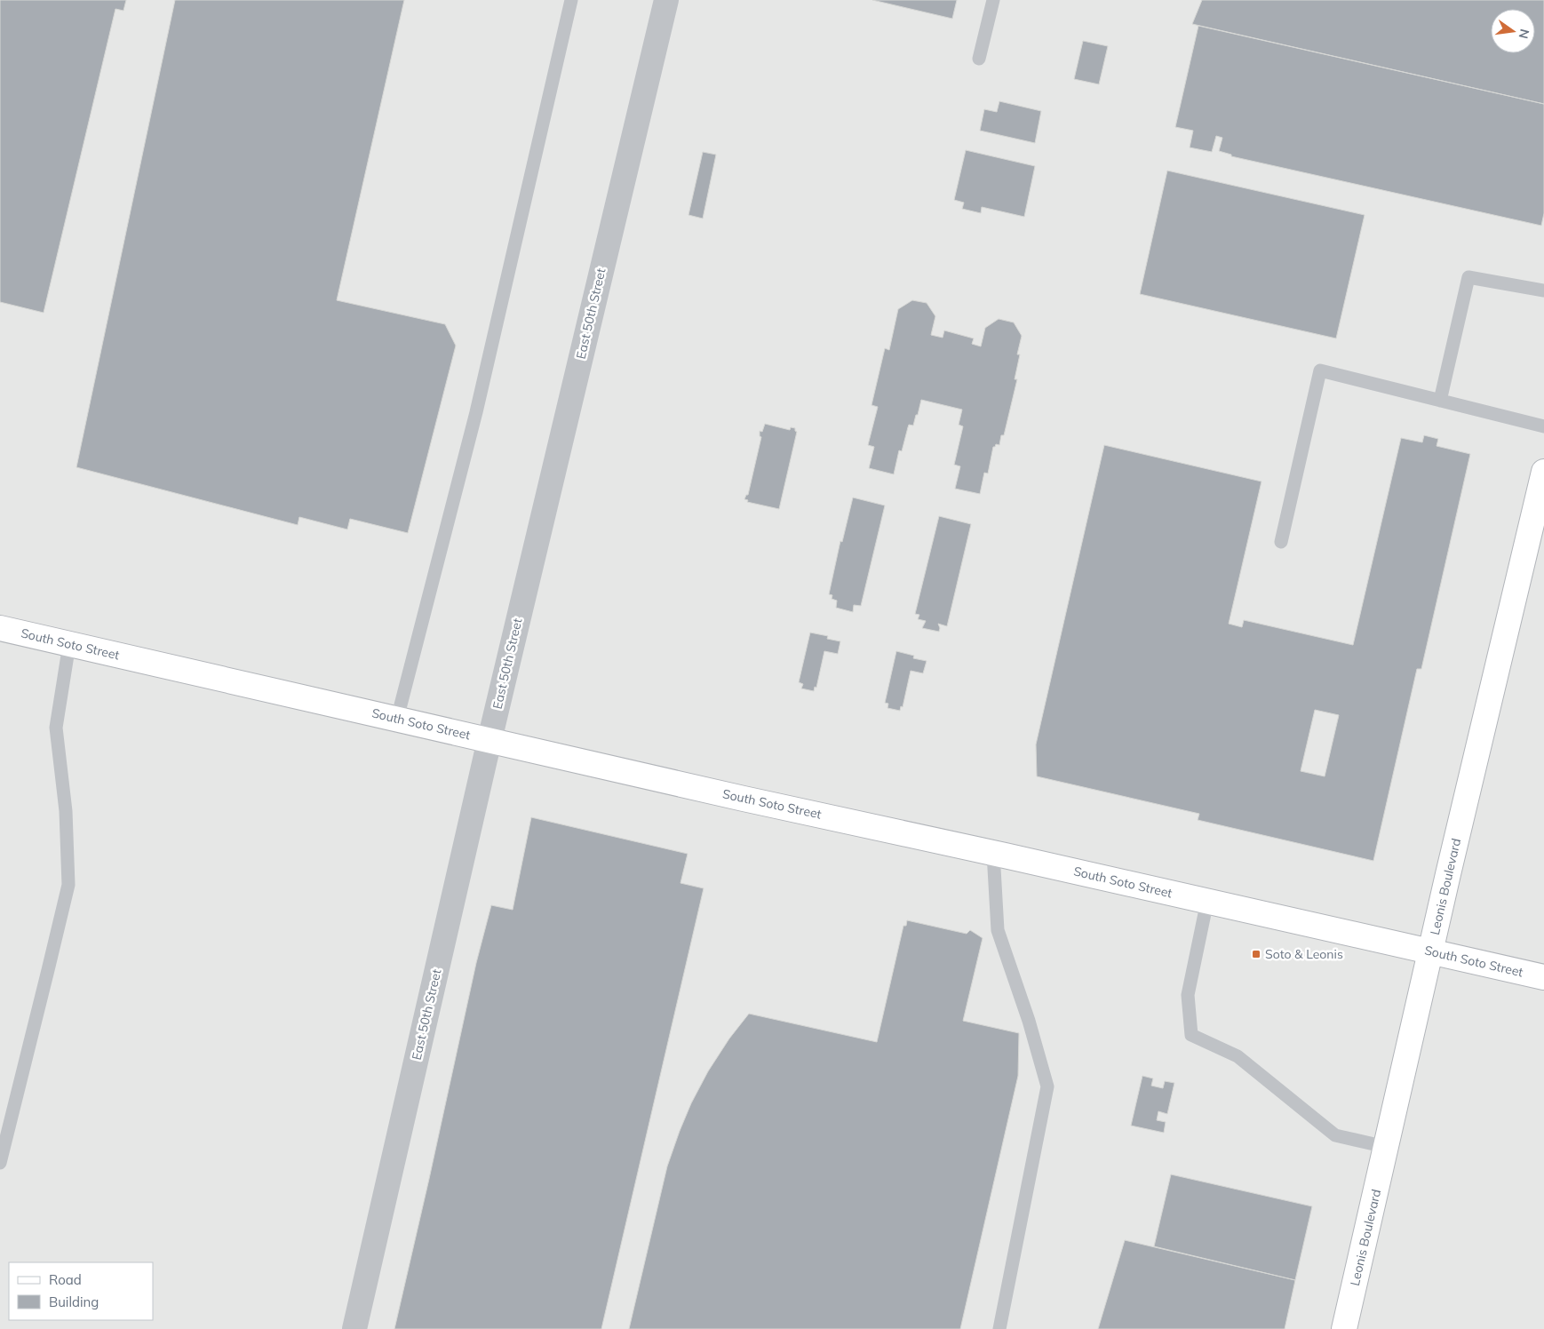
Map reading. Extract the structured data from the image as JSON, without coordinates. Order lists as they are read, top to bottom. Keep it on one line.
{"streets":{"main road":["South Soto Street","Leonis Boulevard"],"street":["East 50th Street"]},"crossings":[["East 50th Street","South Soto Street"],["South Soto Street","Leonis Boulevard"]],"places":{"transit":["Soto & Leonis"]},"legend":["Road","Building"],"north":"right"}
